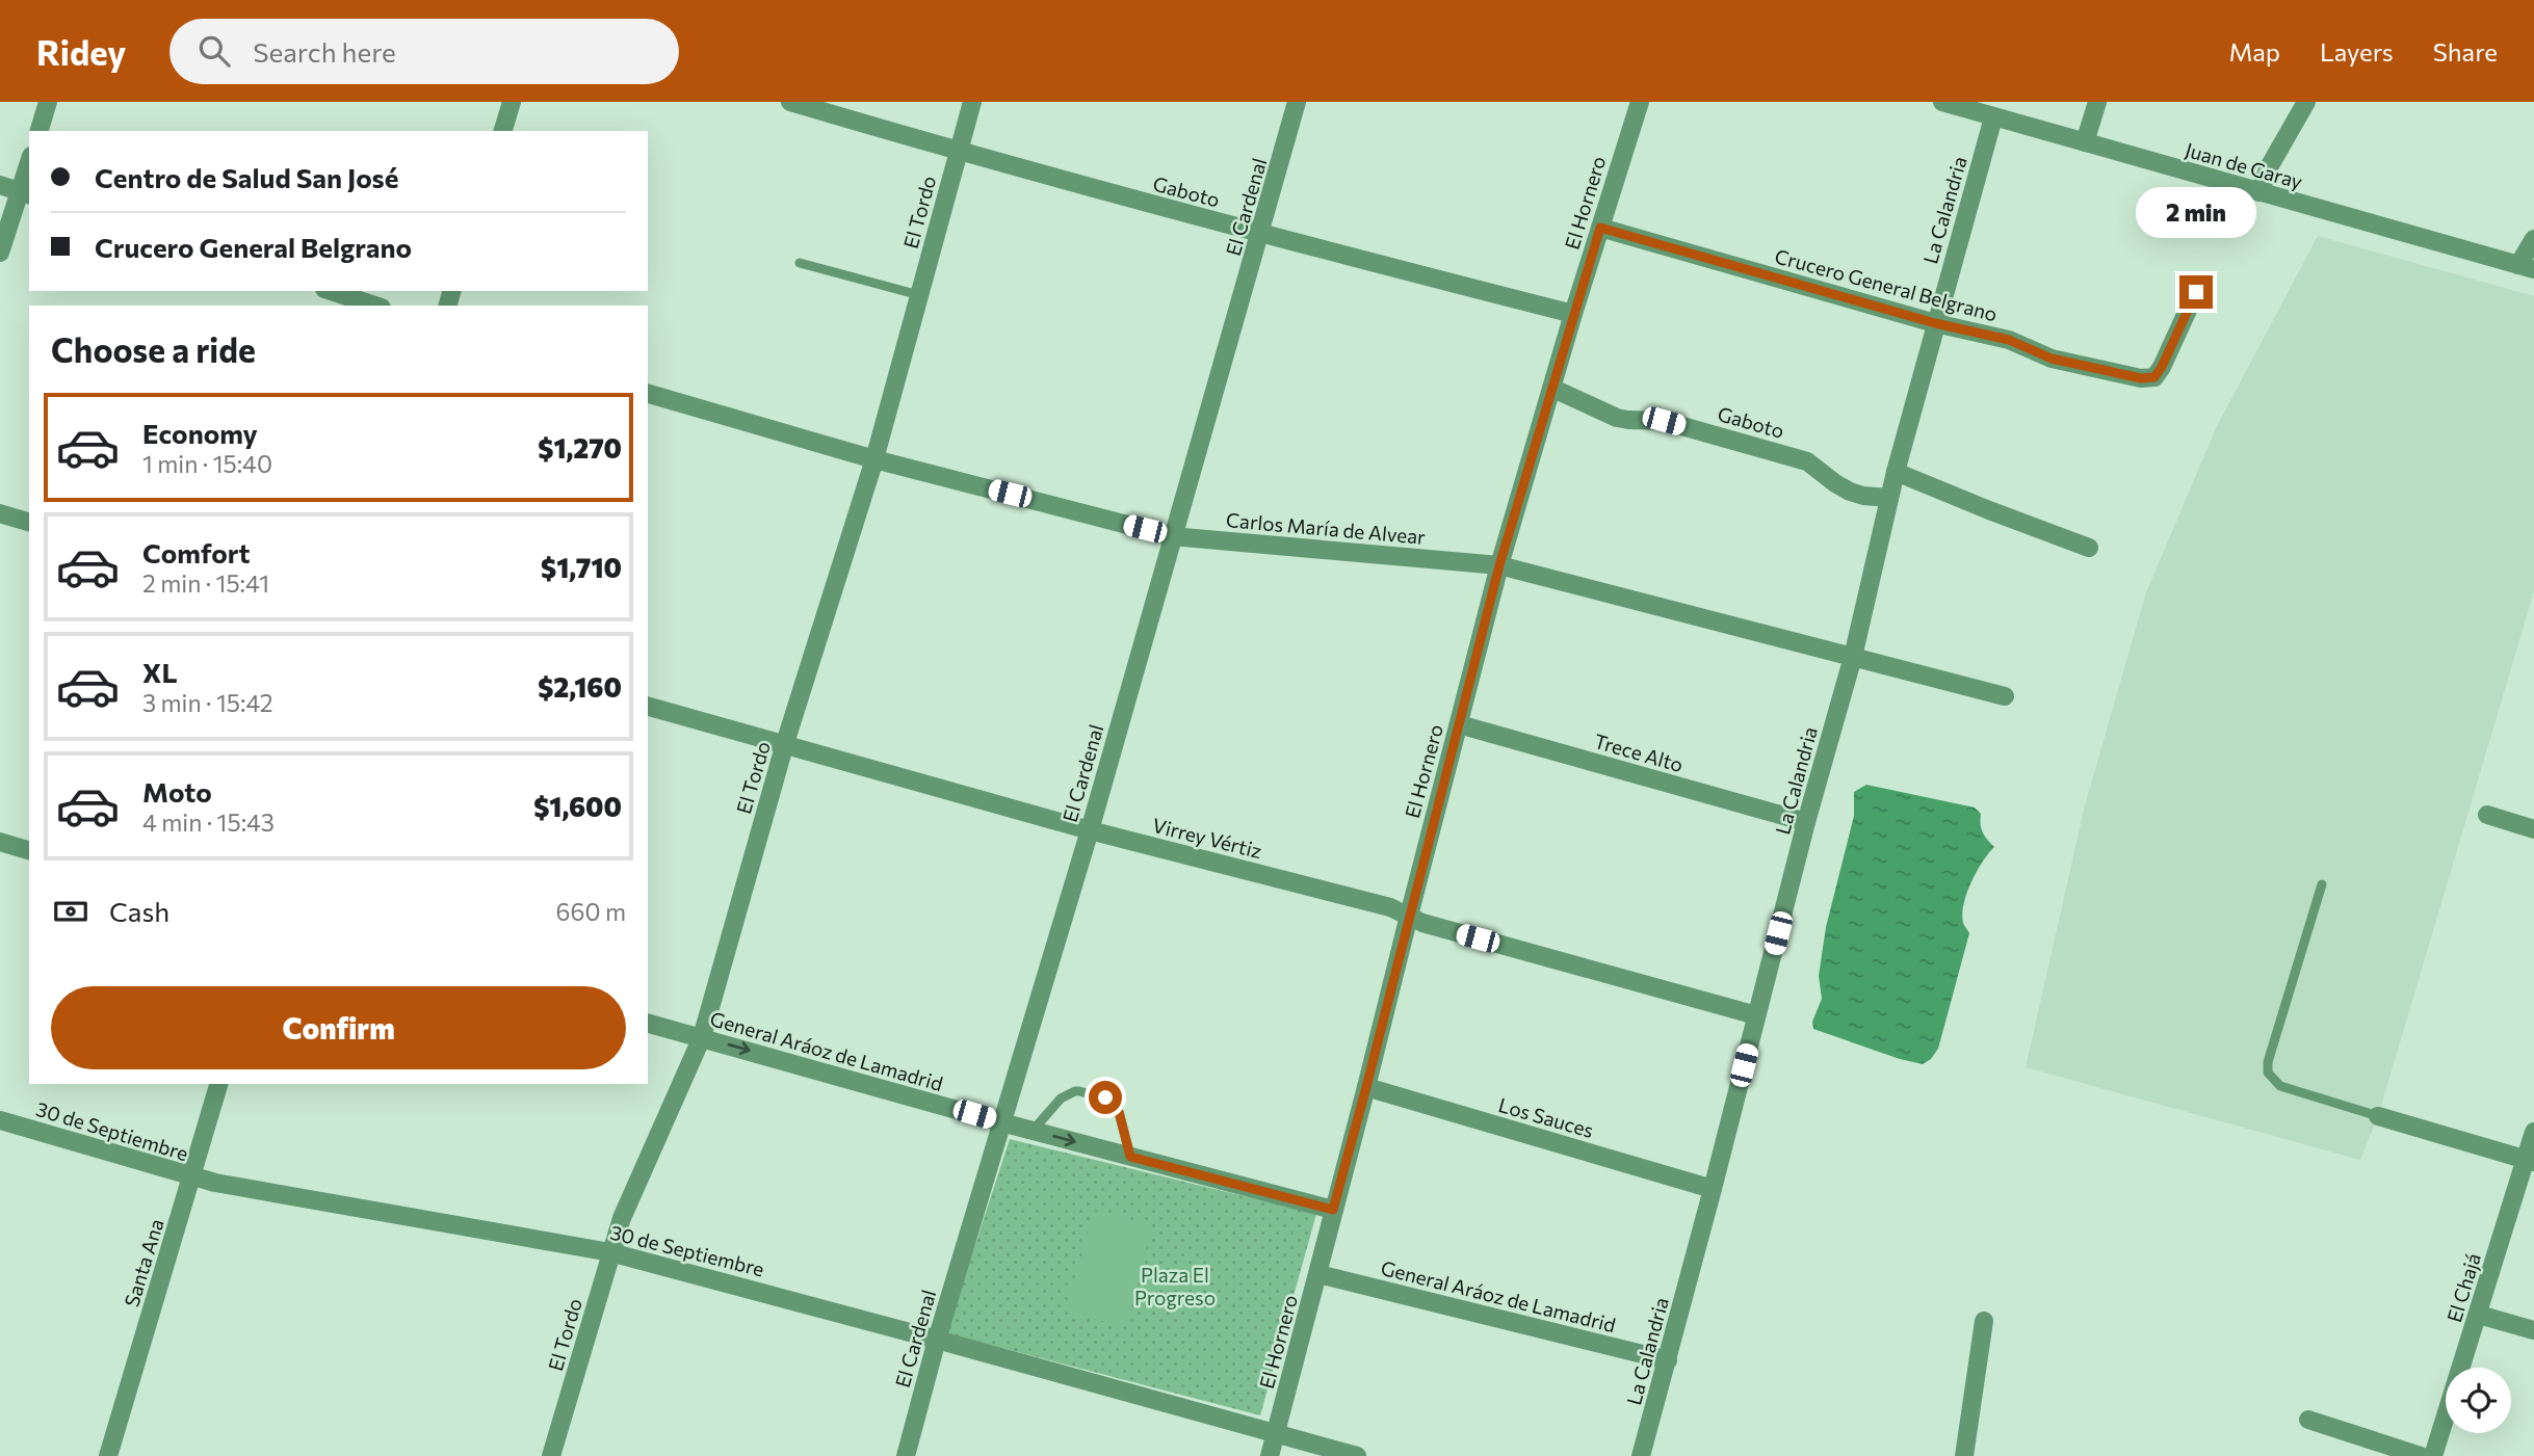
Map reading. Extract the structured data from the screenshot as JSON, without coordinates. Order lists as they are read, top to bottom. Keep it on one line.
{"streets":{"street":["Juan de Garay","Gaboto","El Hornero","El Cardenal","La Calandria","El Tordo","Crucero General Belgrano","Carlos María de Alvear","Trece Alto","Virrey Vértiz","General Aráoz de Lamadrid","Los Sauces","30 de Septiembre","Santa Ana","El Chajá"]},"crossings":[["Juan de Garay","La Calandria"],["Gaboto","El Hornero"],["Gaboto","El Cardenal"],["Gaboto","La Calandria"],["Gaboto","El Tordo"],["El Hornero","Crucero General Belgrano"],["El Hornero","Carlos María de Alvear"],["El Hornero","Trece Alto"],["El Hornero","Virrey Vértiz"],["El Hornero","General Aráoz de Lamadrid"],["El Hornero","Los Sauces"],["El Hornero","30 de Septiembre"],["El Cardenal","Carlos María de Alvear"],["El Cardenal","Virrey Vértiz"],["El Cardenal","General Aráoz de Lamadrid"],["El Cardenal","30 de Septiembre"],["La Calandria","Crucero General Belgrano"],["La Calandria","Carlos María de Alvear"],["La Calandria","Trece Alto"],["La Calandria","Virrey Vértiz"],["La Calandria","General Aráoz de Lamadrid"],["La Calandria","Los Sauces"],["El Tordo","Carlos María de Alvear"],["El Tordo","Virrey Vértiz"],["El Tordo","General Aráoz de Lamadrid"],["El Tordo","30 de Septiembre"],["30 de Septiembre","Santa Ana"]],"one_way":["General Aráoz de Lamadrid"],"parks":["Plaza El Progreso"],"page":{"header":"Ridey","search":"Search here","nav":["Map","Layers","Share"],"banner":["Centro de Salud San José","Crucero General Belgrano"],"bubble":"2 min","heading":"Choose a ride","list":[{"name":"Economy","note":"1 min · 15:40","value":"$1,270"},{"name":"Comfort","note":"2 min · 15:41","value":"$1,710"},{"name":"XL","note":"3 min · 15:42","value":"$2,160"},{"name":"Moto","note":"4 min · 15:43","value":"$1,600"}],"pay":["Cash","660 m"],"buttons":"Confirm"}}
